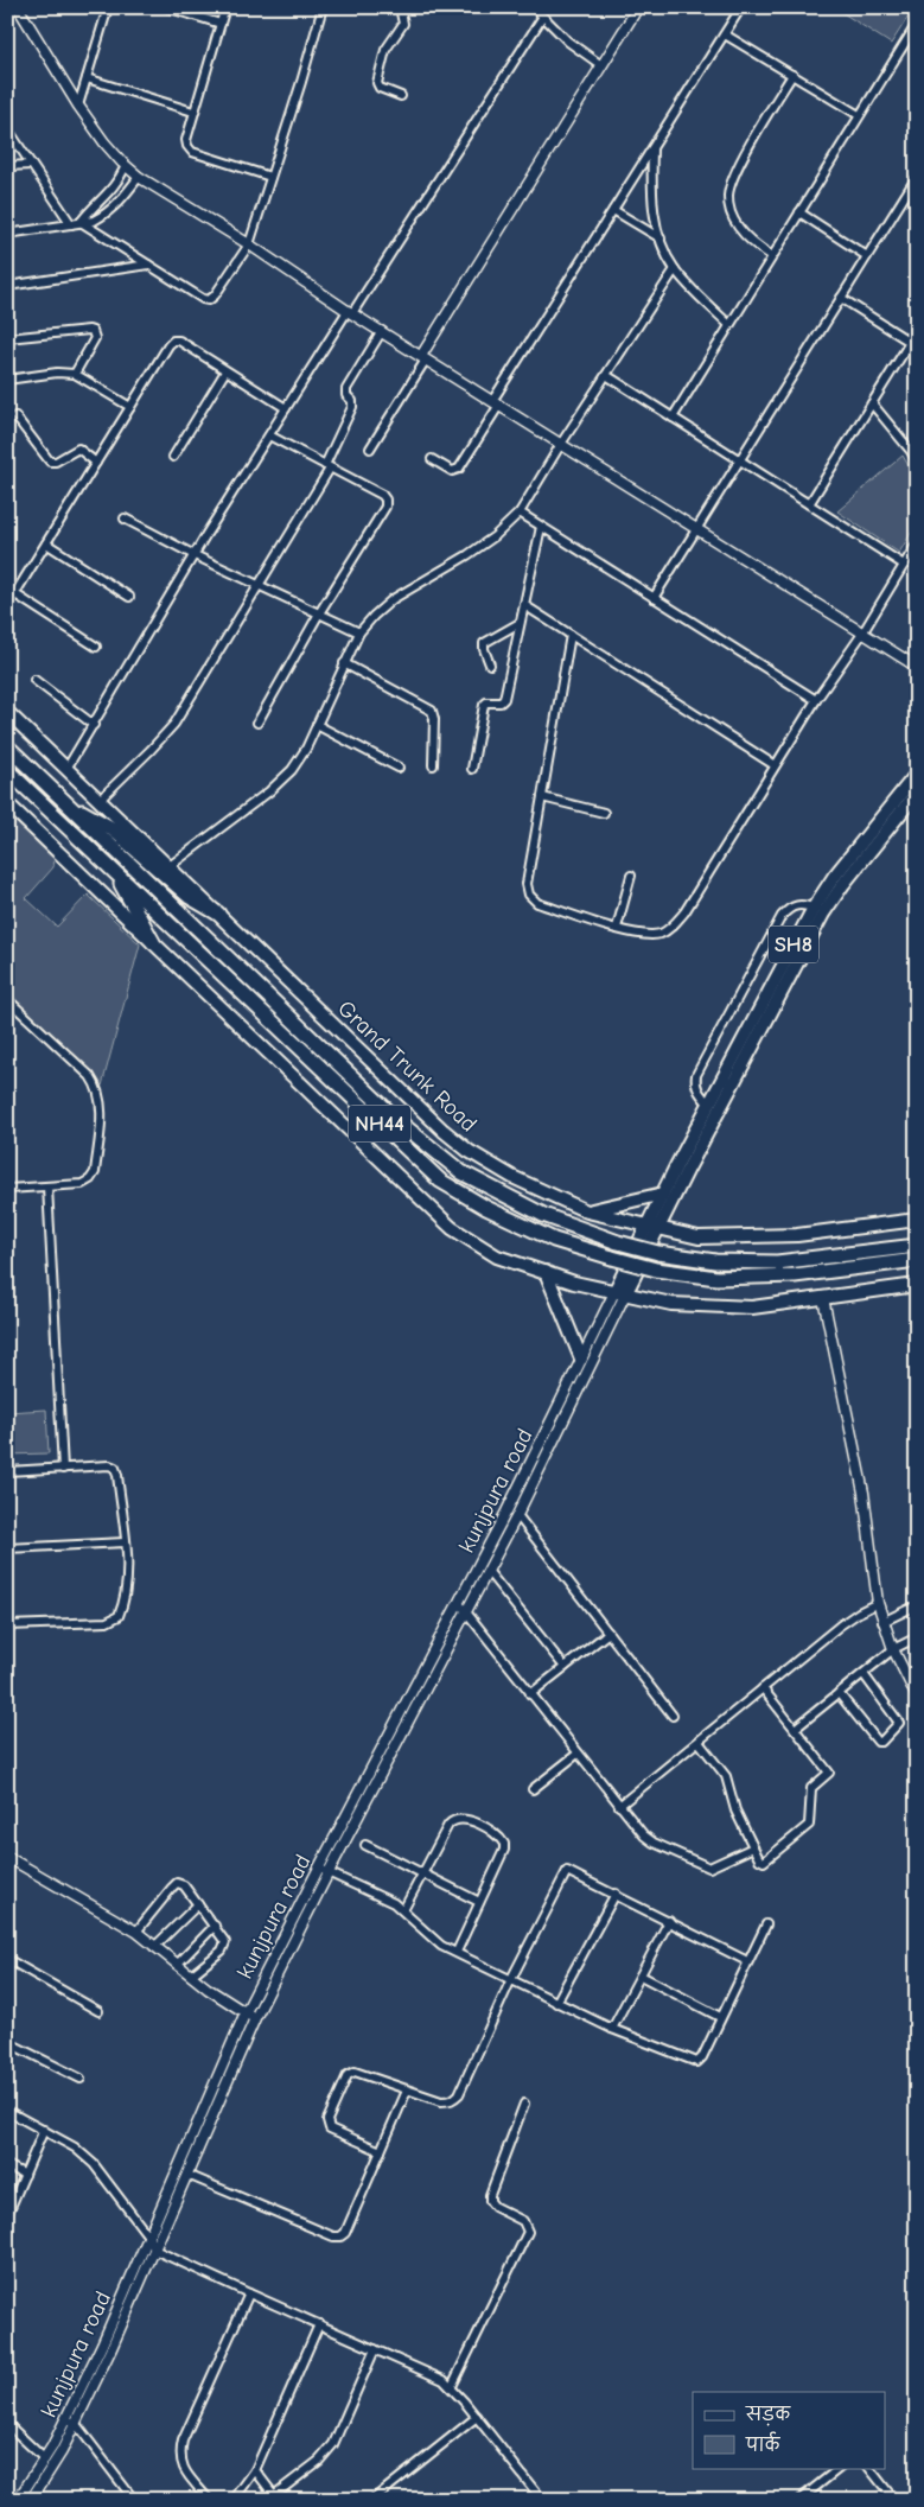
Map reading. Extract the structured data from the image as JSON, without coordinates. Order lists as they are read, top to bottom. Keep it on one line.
{"streets":{"highway":["NH44"],"main road":["SH8","Grand Trunk Road"],"street":["kunjpura road"]},"crossings":[["SH8","Grand Trunk Road"]],"legend":["सड़क","पार्क"]}
